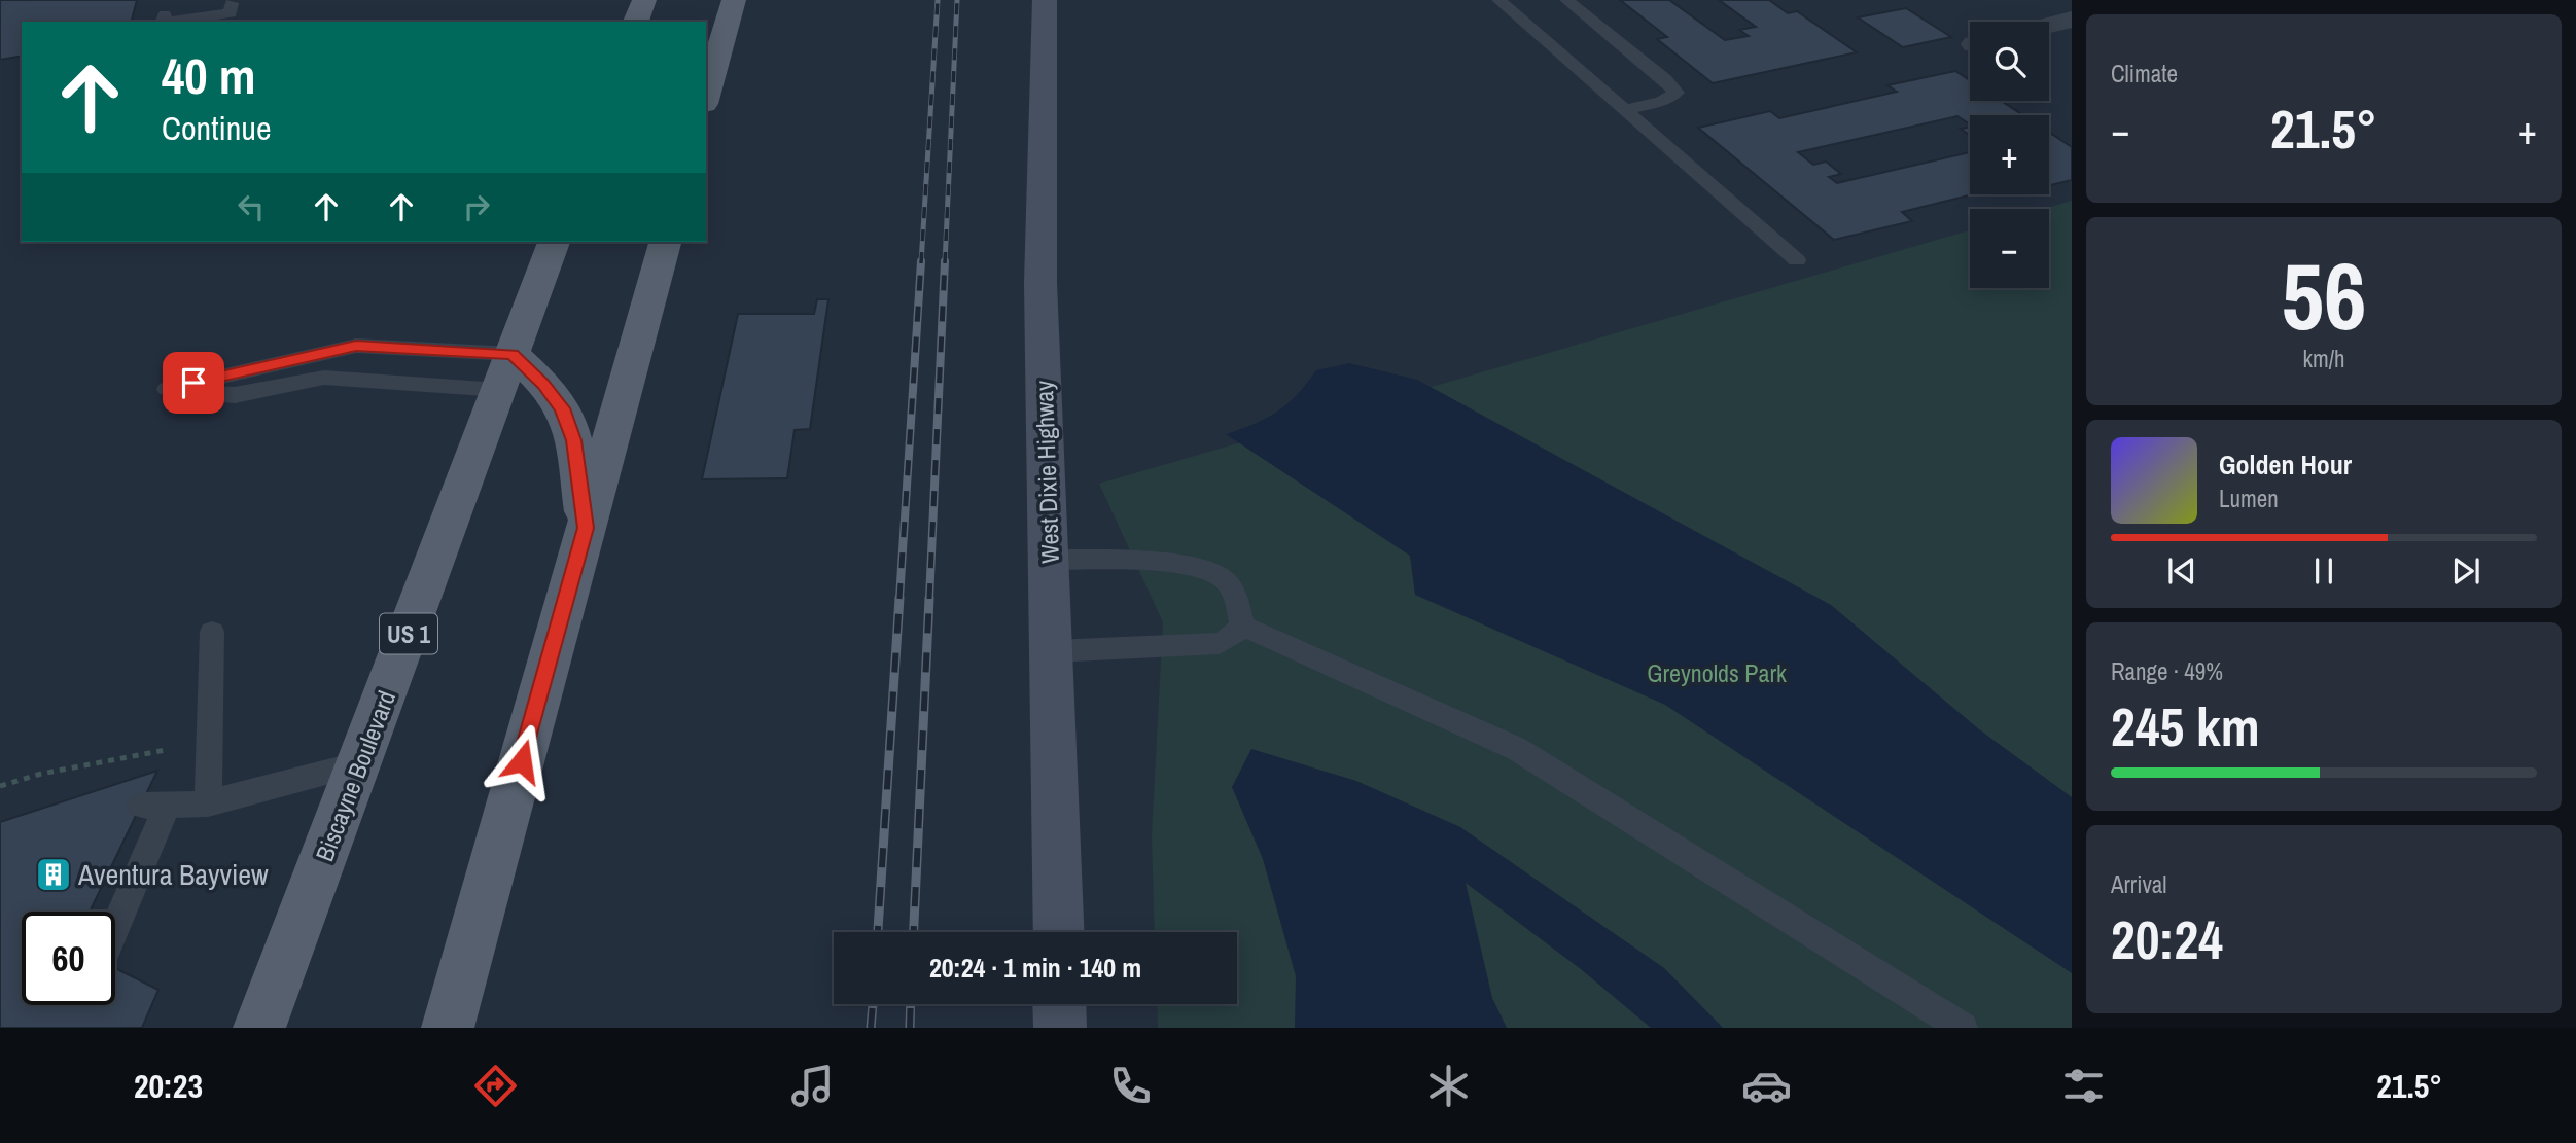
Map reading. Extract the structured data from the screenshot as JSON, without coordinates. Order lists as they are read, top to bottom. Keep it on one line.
{"streets":{"main road":["US 1","Biscayne Boulevard"],"street":["West Dixie Highway"]},"parks":["Greynolds Park"],"places":{"building":["Aventura Bayview"]},"page":{"tile":["Climate",["56","km/h"],["Range · 49%","245 km"],["Arrival","20:24"]],"map_buttons":["+","−"],"turn":["40 m","Continue"],"heat":["−","21.5°","+"],"song":["Golden Hour","Lumen"],"limit":"60","trip":"20:24 · 1 min · 140 m","tabs":["20:23","21.5°"]}}
